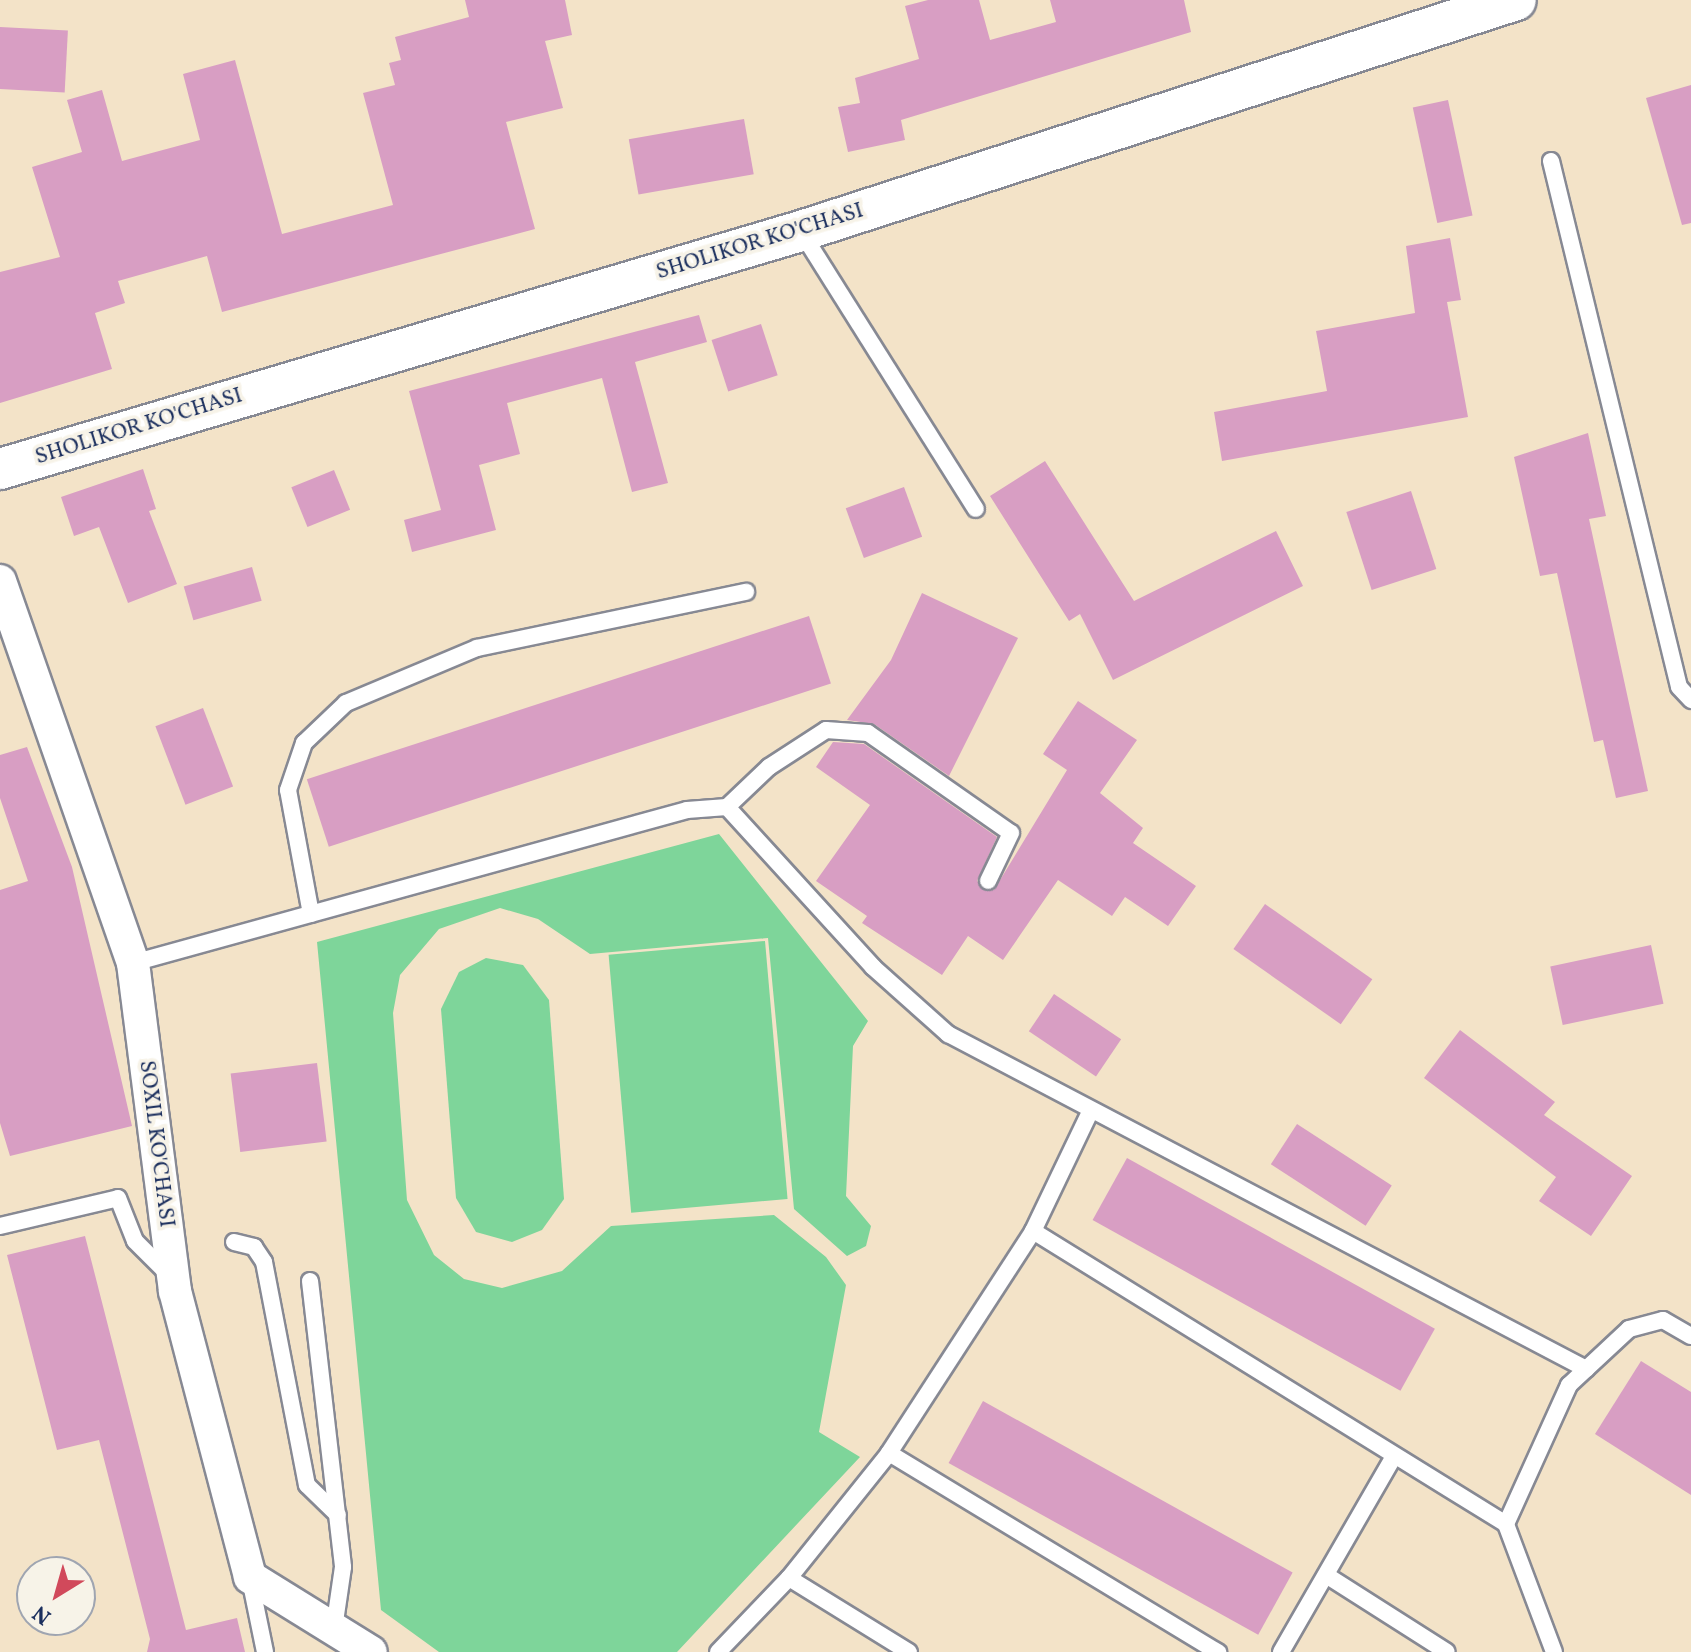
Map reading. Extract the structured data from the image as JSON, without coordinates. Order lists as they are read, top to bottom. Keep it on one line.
{"streets":{"street":["SHOLIKOR KO'CHASI","SOXIL KO'CHASI"]},"north":"bottom left"}
